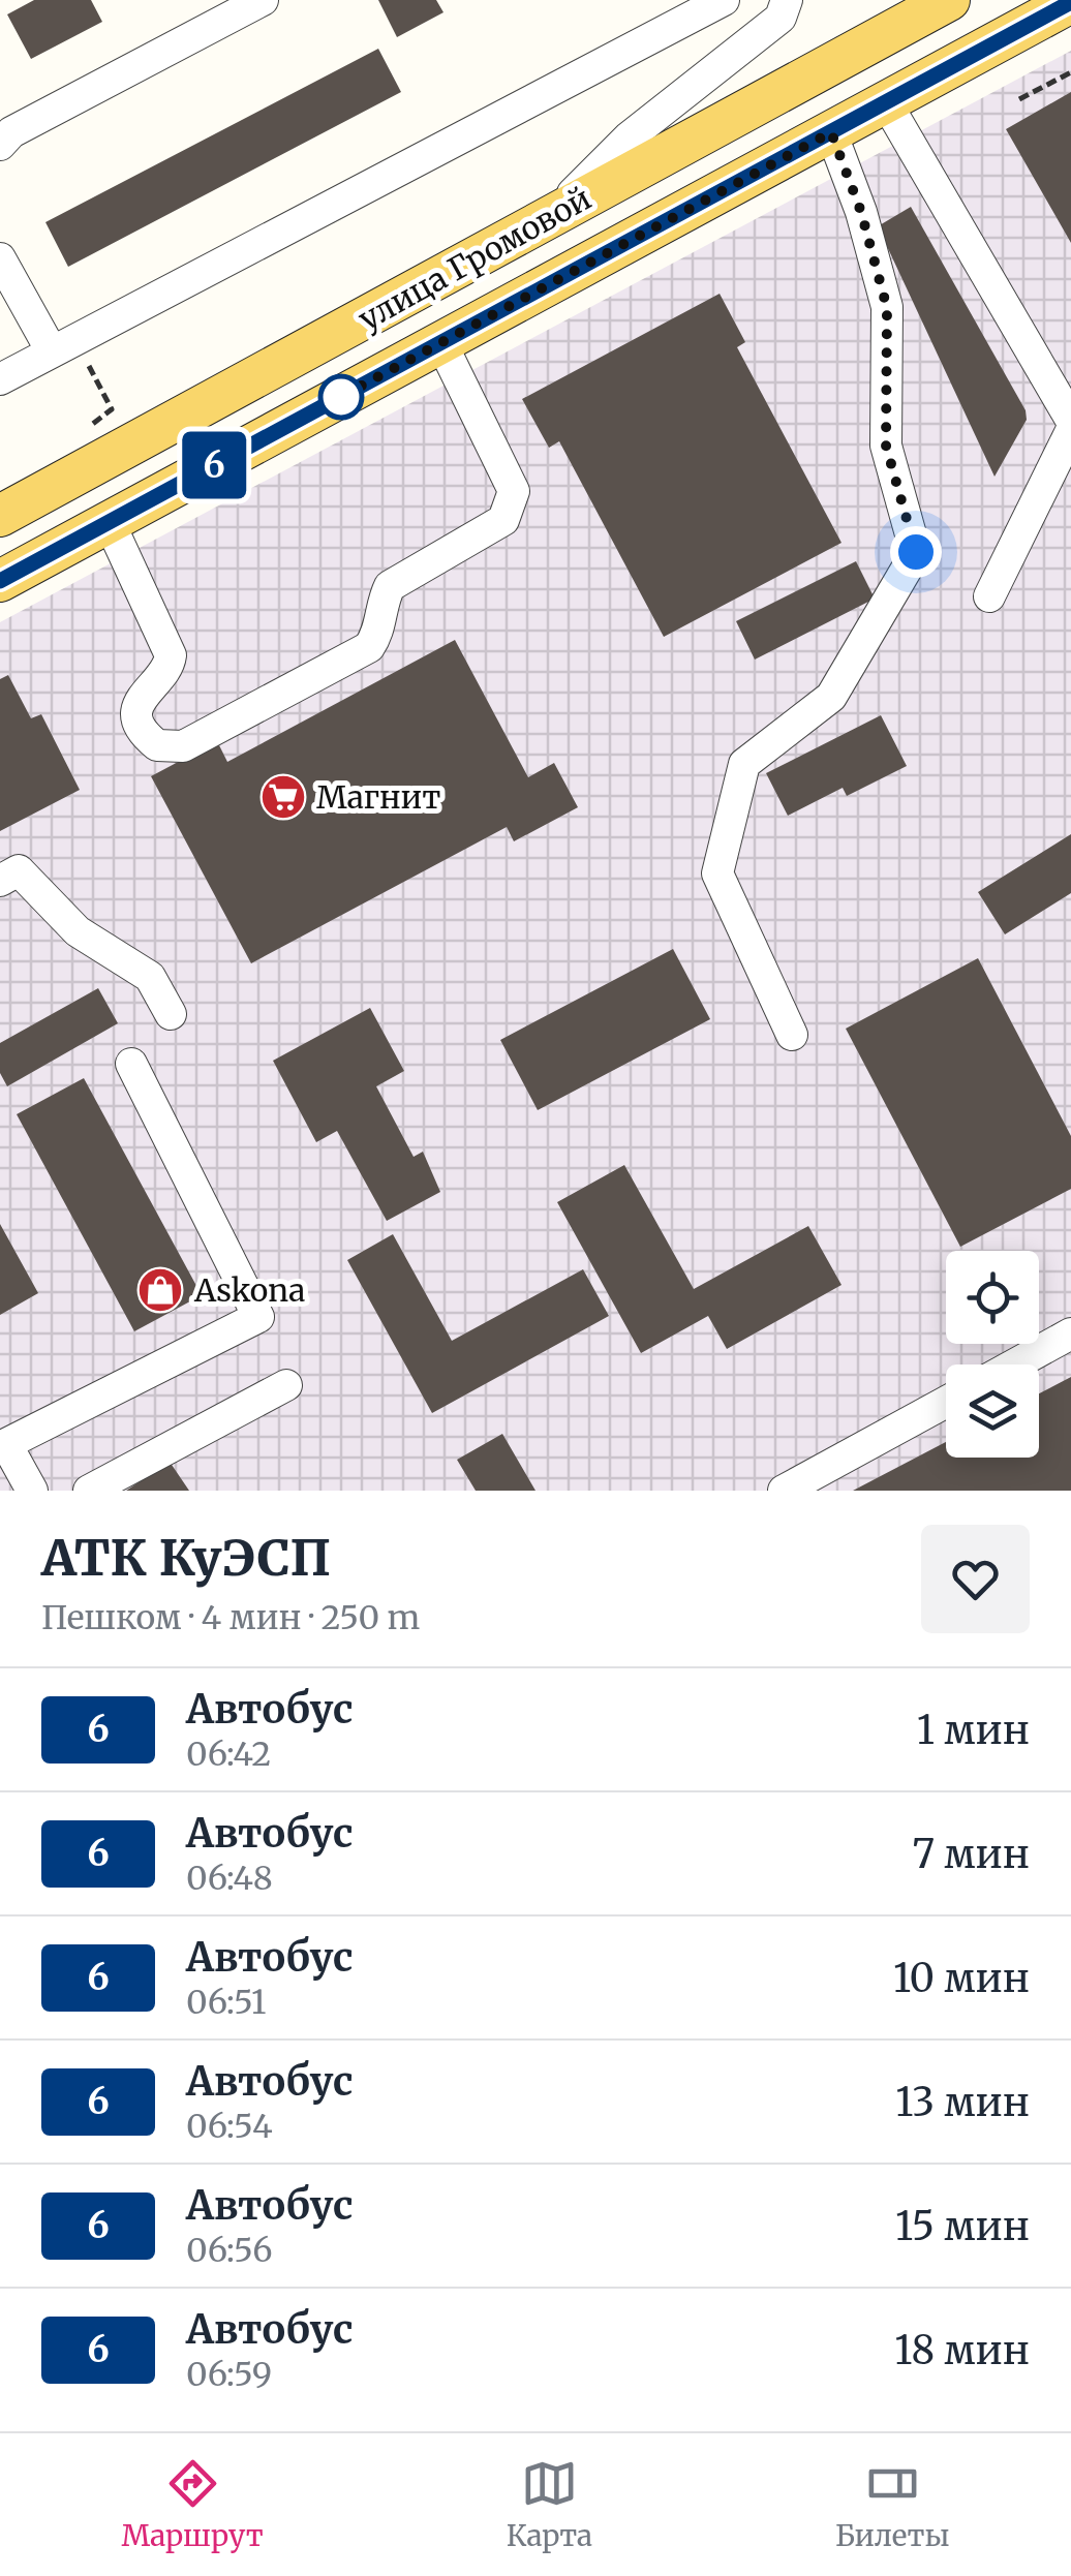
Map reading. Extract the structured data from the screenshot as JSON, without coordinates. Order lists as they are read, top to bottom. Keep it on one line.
{"streets":{"main road":["улица Громовой"]},"places":{"supermarket":["Магнит"],"shop":["Askona"]},"lines":["bus line 6"],"page":{"on_map":"6","heading":["АТК КуЭСП","Пешком · 4 мин · 250 m"],"list":[{"mark":"6","name":"Автобус","note":"06:42","value":"1 мин"},{"mark":"6","name":"Автобус","note":"06:48","value":"7 мин"},{"mark":"6","name":"Автобус","note":"06:51","value":"10 мин"},{"mark":"6","name":"Автобус","note":"06:54","value":"13 мин"},{"mark":"6","name":"Автобус","note":"06:56","value":"15 мин"},{"mark":"6","name":"Автобус","note":"06:59","value":"18 мин"}],"tabs":["Маршрут","Карта","Билеты"]}}
